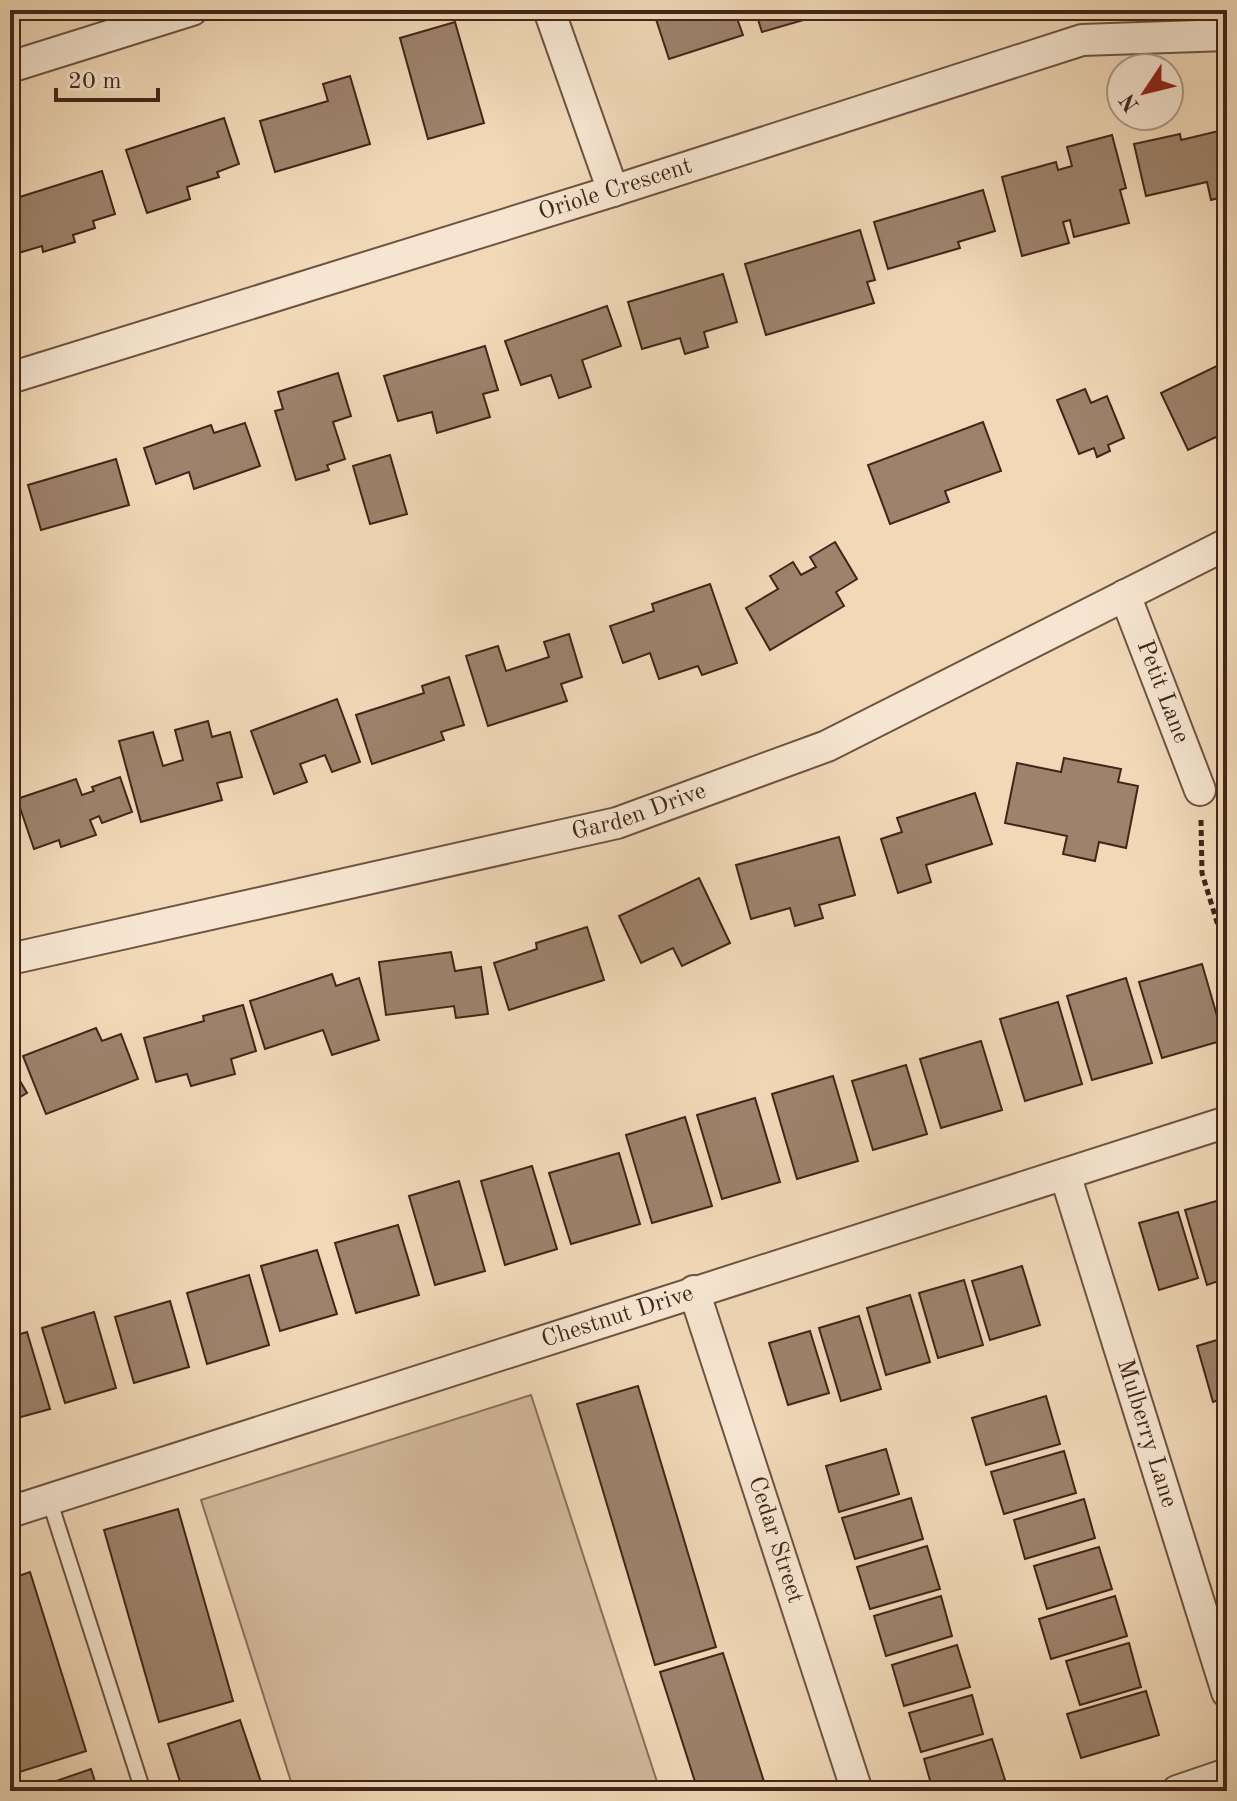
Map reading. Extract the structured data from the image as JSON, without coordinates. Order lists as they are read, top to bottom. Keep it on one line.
{"streets":{"street":["Oriole Crescent","Petit Lane","Garden Drive","Chestnut Drive","Mulberry Lane","Cedar Street"]},"crossings":[["Petit Lane","Garden Drive"],["Chestnut Drive","Mulberry Lane"],["Chestnut Drive","Cedar Street"]],"scale_bar":"20 m","north":"bottom left"}
